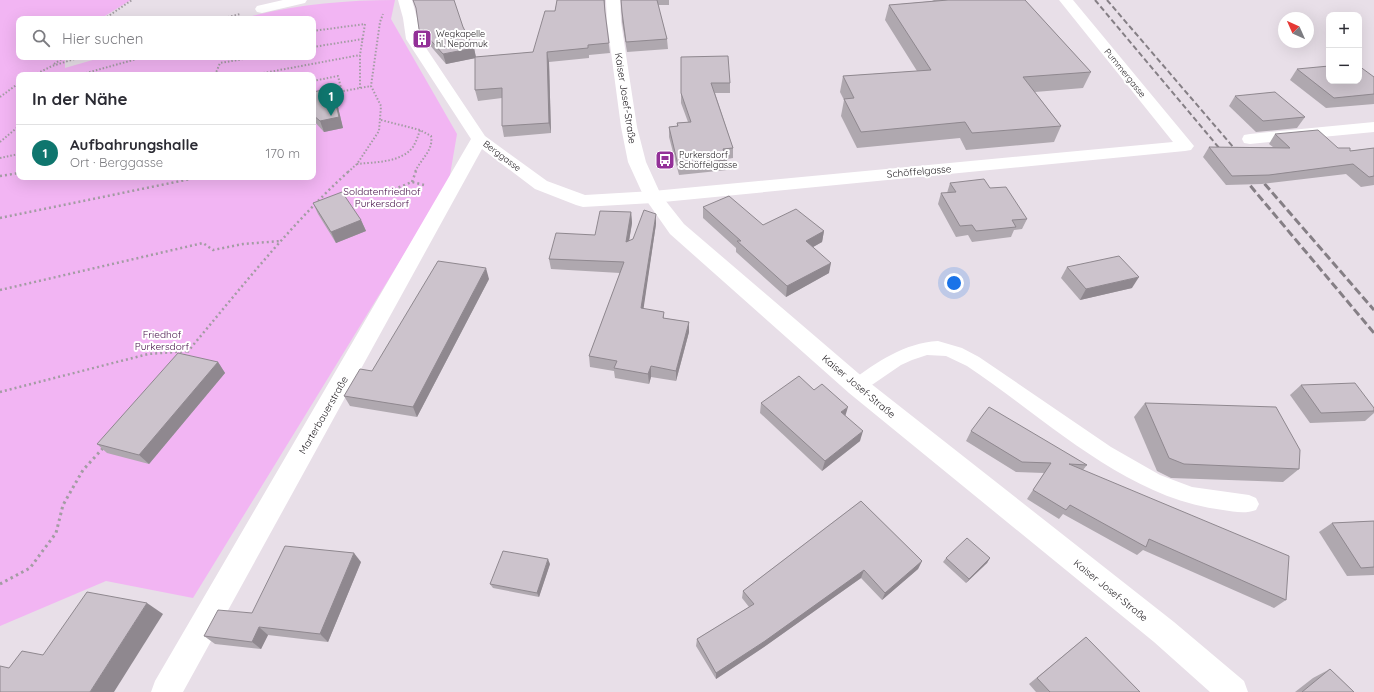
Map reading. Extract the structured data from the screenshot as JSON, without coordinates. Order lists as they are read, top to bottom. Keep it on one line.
{"streets":{"street":["Pummergasse","Kaiser Josef-Straße","Berggasse","Schöffelgasse","Marterbauerstraße"]},"crossings":[["Pummergasse","Schöffelgasse"],["Kaiser Josef-Straße","Berggasse"],["Kaiser Josef-Straße","Schöffelgasse"],["Berggasse","Schöffelgasse"],["Berggasse","Marterbauerstraße"]],"parks":["Soldatenfriedhof Purkersdorf","Friedhof Purkersdorf"],"places":{"building":["Wegkapelle hl. Nepomuk"],"bus stop":["Purkersdorf Schöffelgasse"]},"north":"top left","page":{"map_buttons":["+","−"],"search":"Hier suchen","heading":"In der Nähe","pins":"1","list":[{"mark":"1","name":"Aufbahrungshalle","note":"Ort · Berggasse","value":"170 m"}]}}
